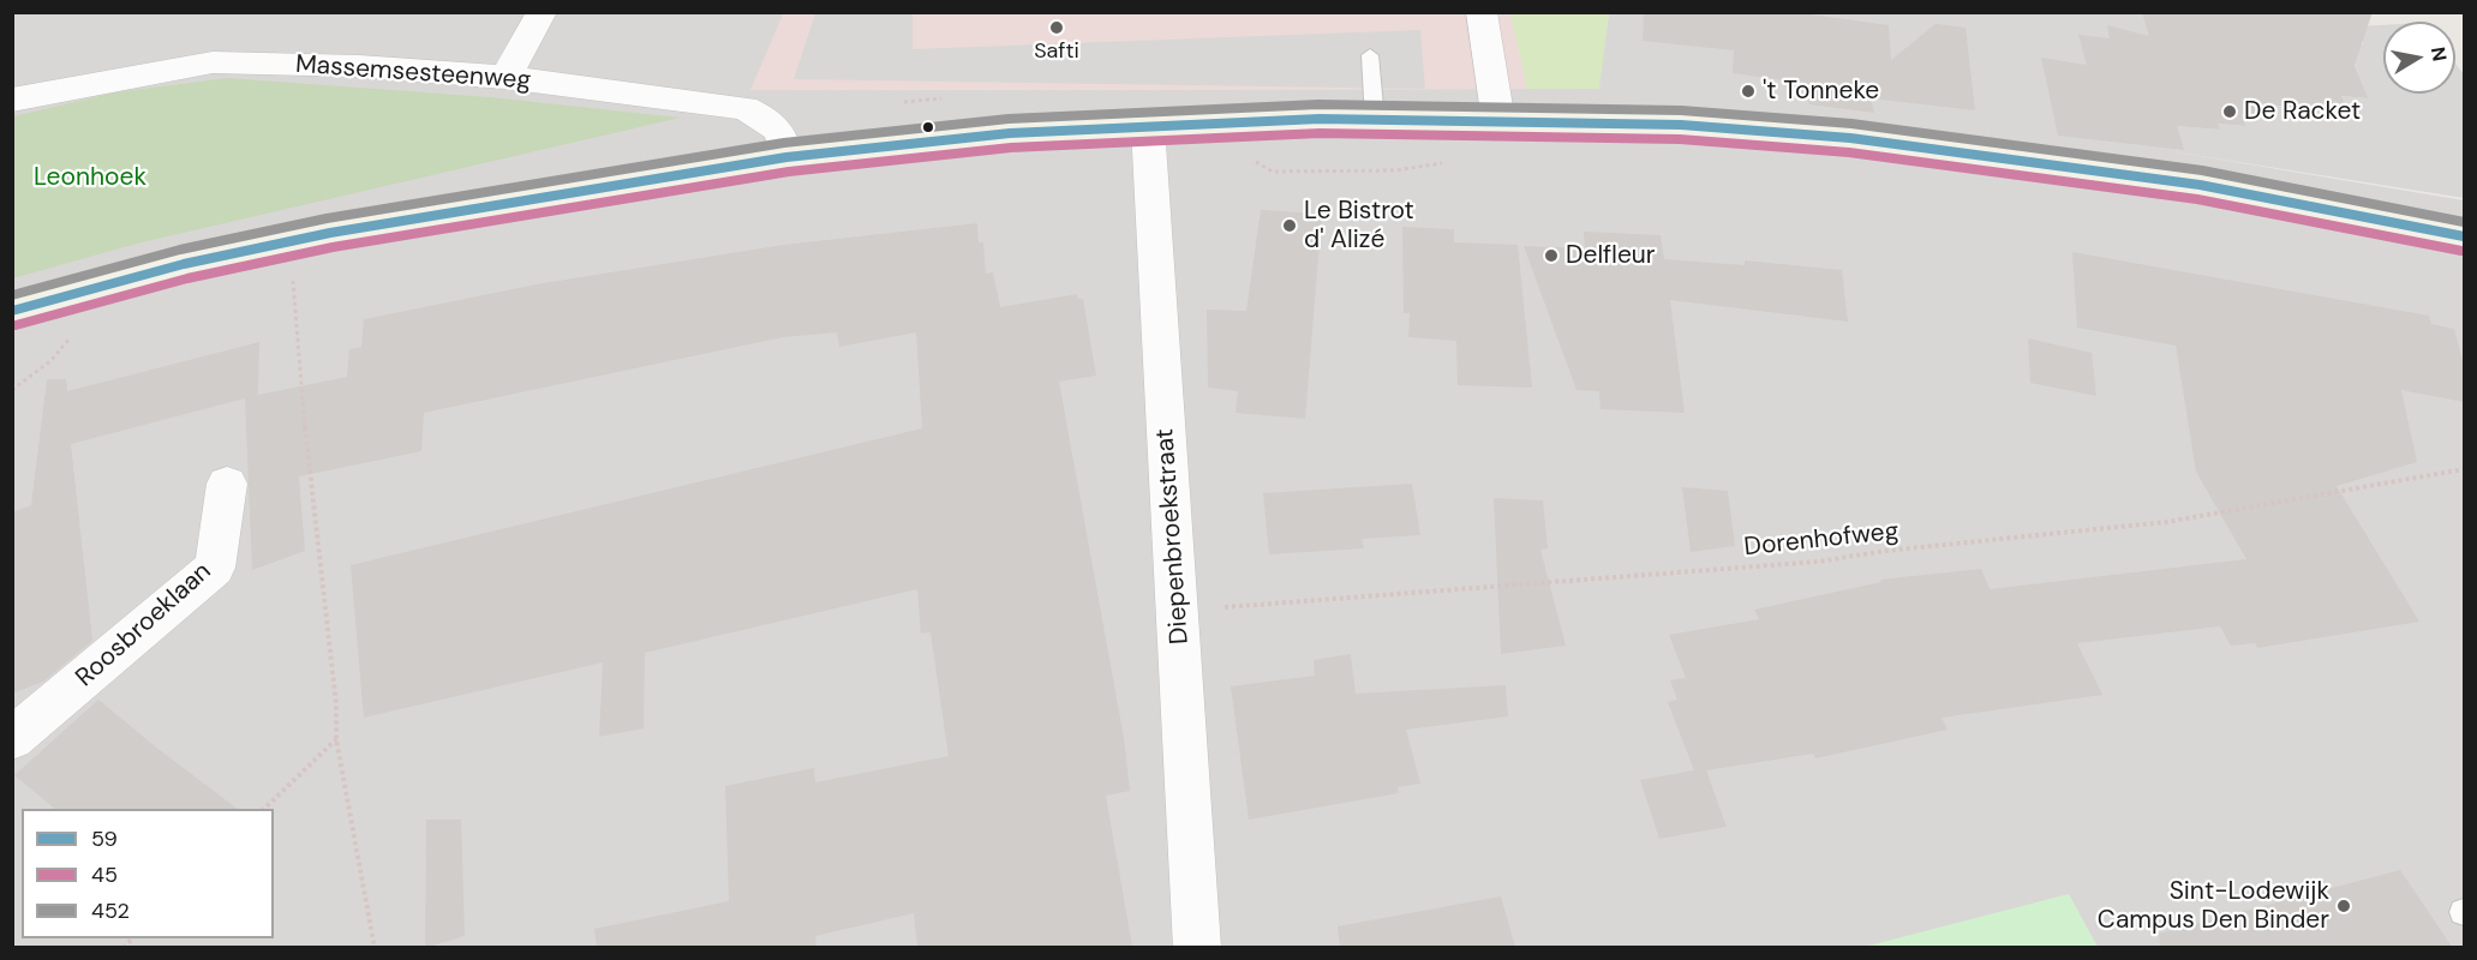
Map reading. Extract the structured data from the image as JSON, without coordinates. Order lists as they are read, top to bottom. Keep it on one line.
{"streets":{"street":["Massemsesteenweg","Diepenbroekstraat","Roosbroeklaan"],"path":["Dorenhofweg"]},"crossings":[["Diepenbroekstraat","Dorenhofweg"]],"parks":["Leonhoek"],"places":["Safti","'t Tonneke","De Racket","Le Bistrot d' Alizé","Delfleur","Sint-Lodewijk Campus Den Binder"],"lines":["transit line 452","transit line 59","transit line 45"],"legend":["59","45","452"],"north":"right"}
